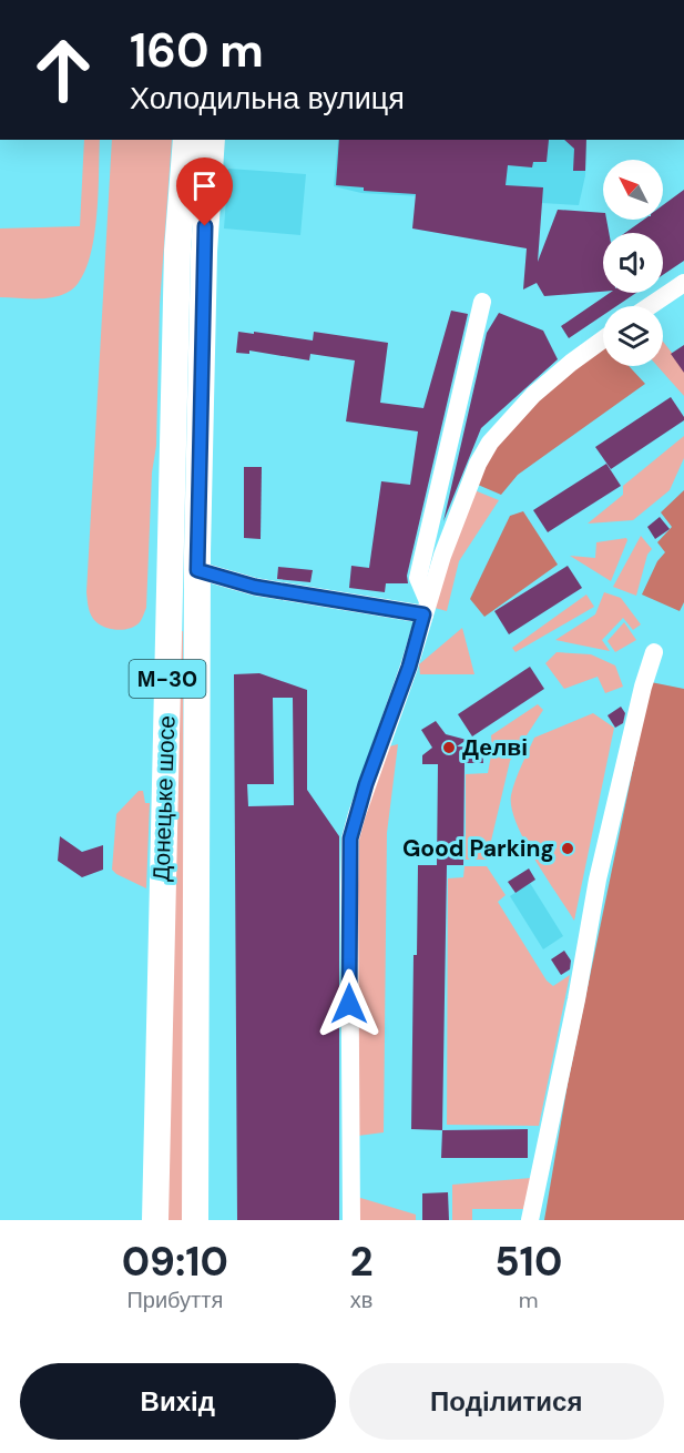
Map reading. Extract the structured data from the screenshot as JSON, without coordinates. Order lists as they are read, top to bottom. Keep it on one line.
{"streets":{"highway":["М-30","Донецьке шосе"]},"places":["Делві","Good Parking"],"north":"top left","page":{"turn":["160 m","Холодильна вулиця"],"eta":["09:10","Прибуття","2","хв","510","m"],"buttons":["Вихід","Поділитися"]}}
